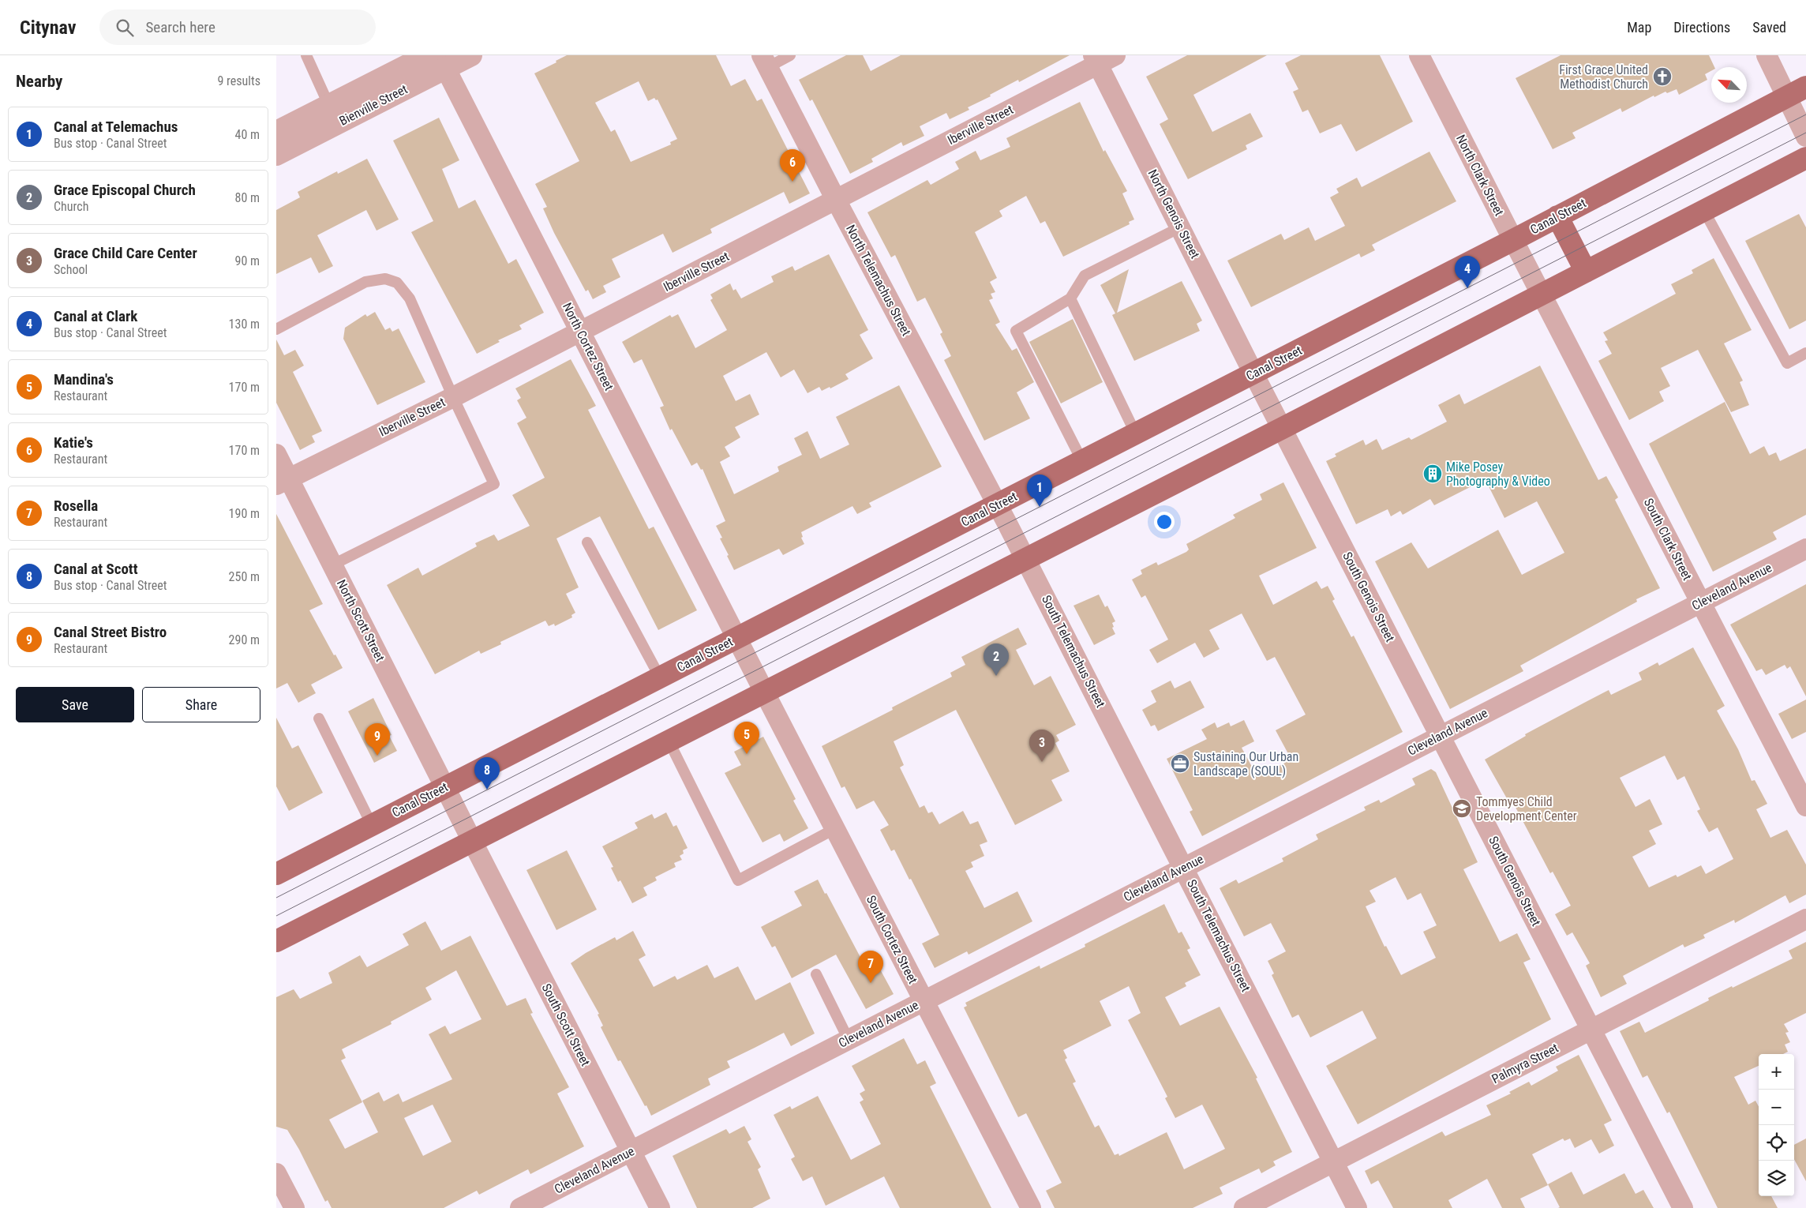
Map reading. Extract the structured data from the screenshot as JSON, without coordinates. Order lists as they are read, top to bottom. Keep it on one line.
{"streets":{"main road":["Canal Street"],"street":["Bienville Street","Iberville Street","North Clark Street","North Genois Street","North Telemachus Street","North Cortez Street","South Clark Street","Cleveland Avenue","South Genois Street","North Scott Street","South Telemachus Street","South Cortez Street","South Scott Street","Palmyra Street"]},"crossings":[["Bienville Street","North Cortez Street"],["Iberville Street","North Genois Street"],["Iberville Street","North Telemachus Street"],["Iberville Street","North Cortez Street"],["Iberville Street","North Scott Street"],["North Clark Street","Canal Street"],["North Clark Street","South Clark Street"],["North Genois Street","Canal Street"],["North Genois Street","South Genois Street"],["Canal Street","North Telemachus Street"],["Canal Street","North Cortez Street"],["Canal Street","North Scott Street"],["North Telemachus Street","South Telemachus Street"],["North Cortez Street","South Cortez Street"],["South Clark Street","Cleveland Avenue"],["Cleveland Avenue","South Genois Street"],["Cleveland Avenue","South Telemachus Street"],["Cleveland Avenue","South Cortez Street"],["Cleveland Avenue","South Scott Street"],["South Genois Street","Palmyra Street"],["North Scott Street","South Scott Street"],["South Telemachus Street","Palmyra Street"]],"places":{"church":["First Grace United Methodist Church"],"building":["Mike Posey Photography & Video"],"office":["Sustaining Our Urban Landscape (SOUL)"],"school or university":["Tommyes Child Development Center"]},"north":"top left","page":{"header":"Citynav","search":"Search here","nav":["Map","Directions","Saved"],"heading":["Nearby","9 results"],"list":[{"mark":"1","name":"Canal at Telemachus","note":"Bus stop · Canal Street","value":"40 m"},{"mark":"2","name":"Grace Episcopal Church","note":"Church","value":"80 m"},{"mark":"3","name":"Grace Child Care Center","note":"School","value":"90 m"},{"mark":"4","name":"Canal at Clark","note":"Bus stop · Canal Street","value":"130 m"},{"mark":"5","name":"Mandina's","note":"Restaurant","value":"170 m"},{"mark":"6","name":"Katie's","note":"Restaurant","value":"170 m"},{"mark":"7","name":"Rosella","note":"Restaurant","value":"190 m"},{"mark":"8","name":"Canal at Scott","note":"Bus stop · Canal Street","value":"250 m"},{"mark":"9","name":"Canal Street Bistro","note":"Restaurant","value":"290 m"}],"pins":["6","4","1","2","5","9","3","8","7"],"buttons":["Save","Share"],"map_buttons":["+","−"]}}
